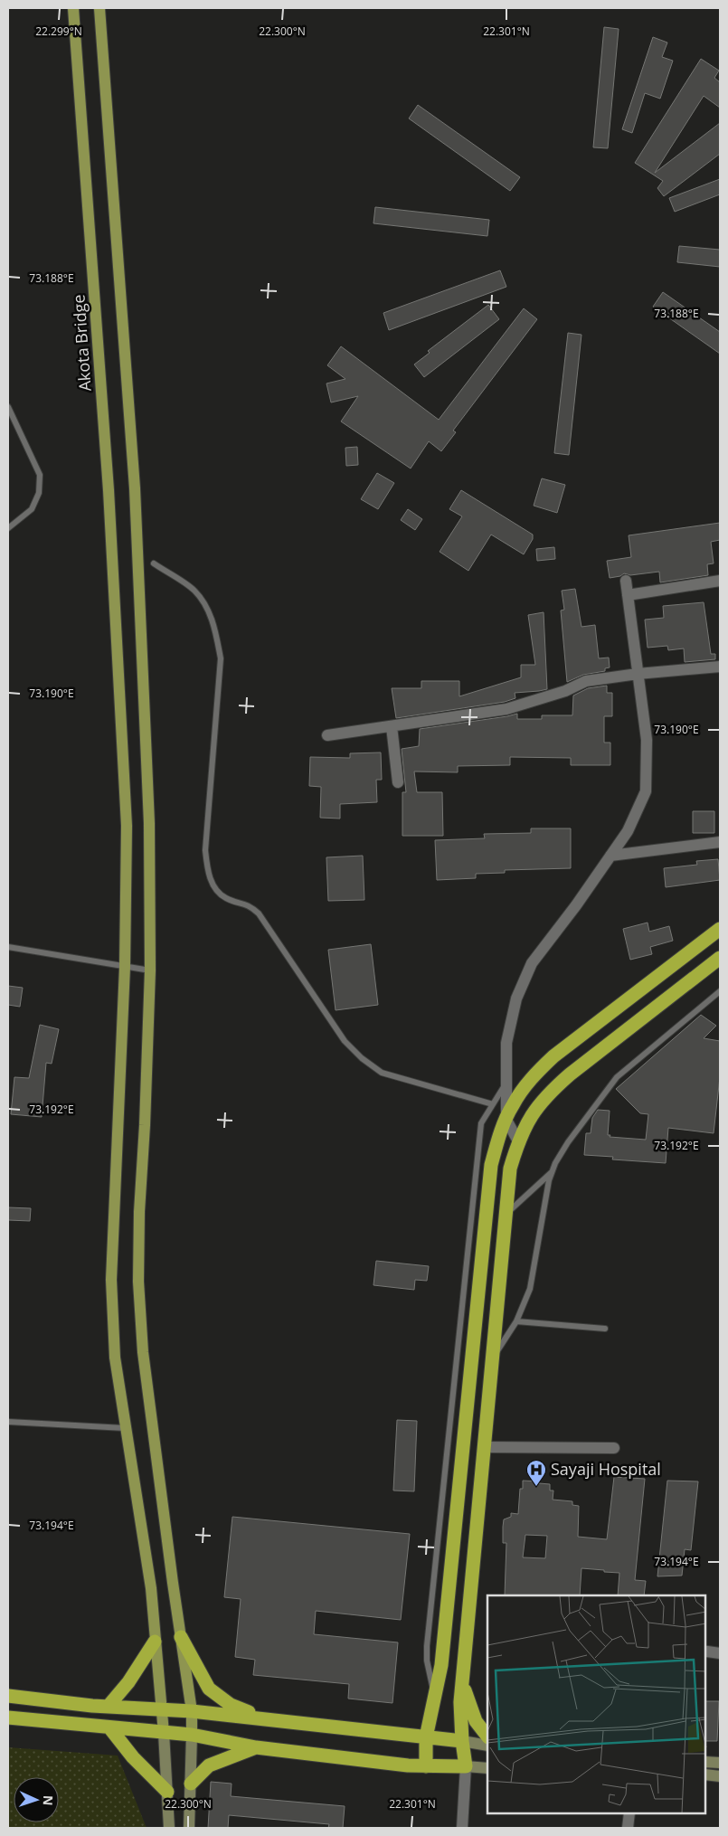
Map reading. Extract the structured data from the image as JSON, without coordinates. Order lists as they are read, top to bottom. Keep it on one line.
{"streets":{"main road":["Akota Bridge"]},"places":{"hospital":["Sayaji Hospital"]},"north":"right","coordinates":["22.299°N","22.300°N","22.301°N","73.188°E","73.190°E","73.192°E","73.194°E"]}
